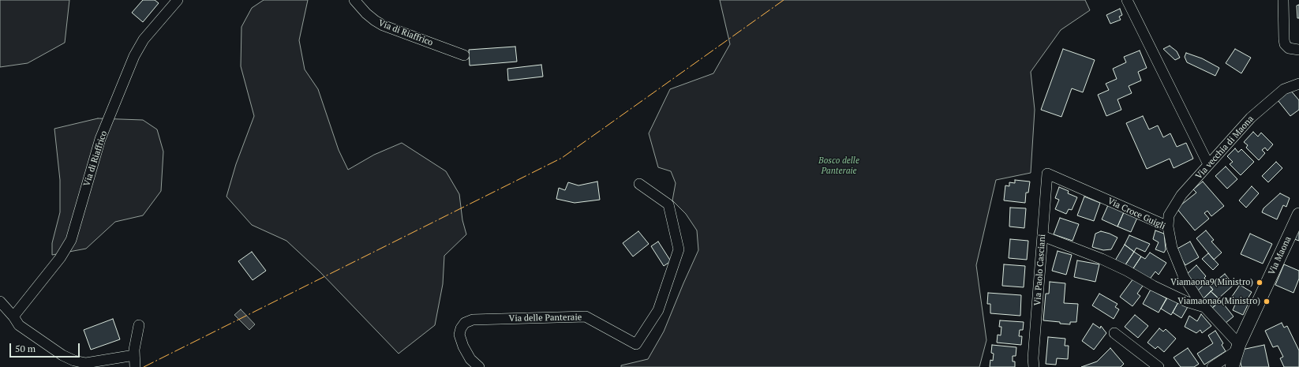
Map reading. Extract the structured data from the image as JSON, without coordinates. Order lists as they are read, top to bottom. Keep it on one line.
{"streets":{"main road":["Via Maona"],"street":["Via di Riaffrico","Via vecchia di Maona","Via Croce Guigli","Via Paolo Casciani","Via delle Panteraie"]},"crossings":[["Via vecchia di Maona","Via Croce Guigli"],["Via Croce Guigli","Via Maona"],["Via Croce Guigli","Via Paolo Casciani"]],"parks":["Bosco delle Panteraie"],"places":["Viamaona9(Ministro)","Viamaona6(Ministro)"],"scale_bar":"50 m"}
